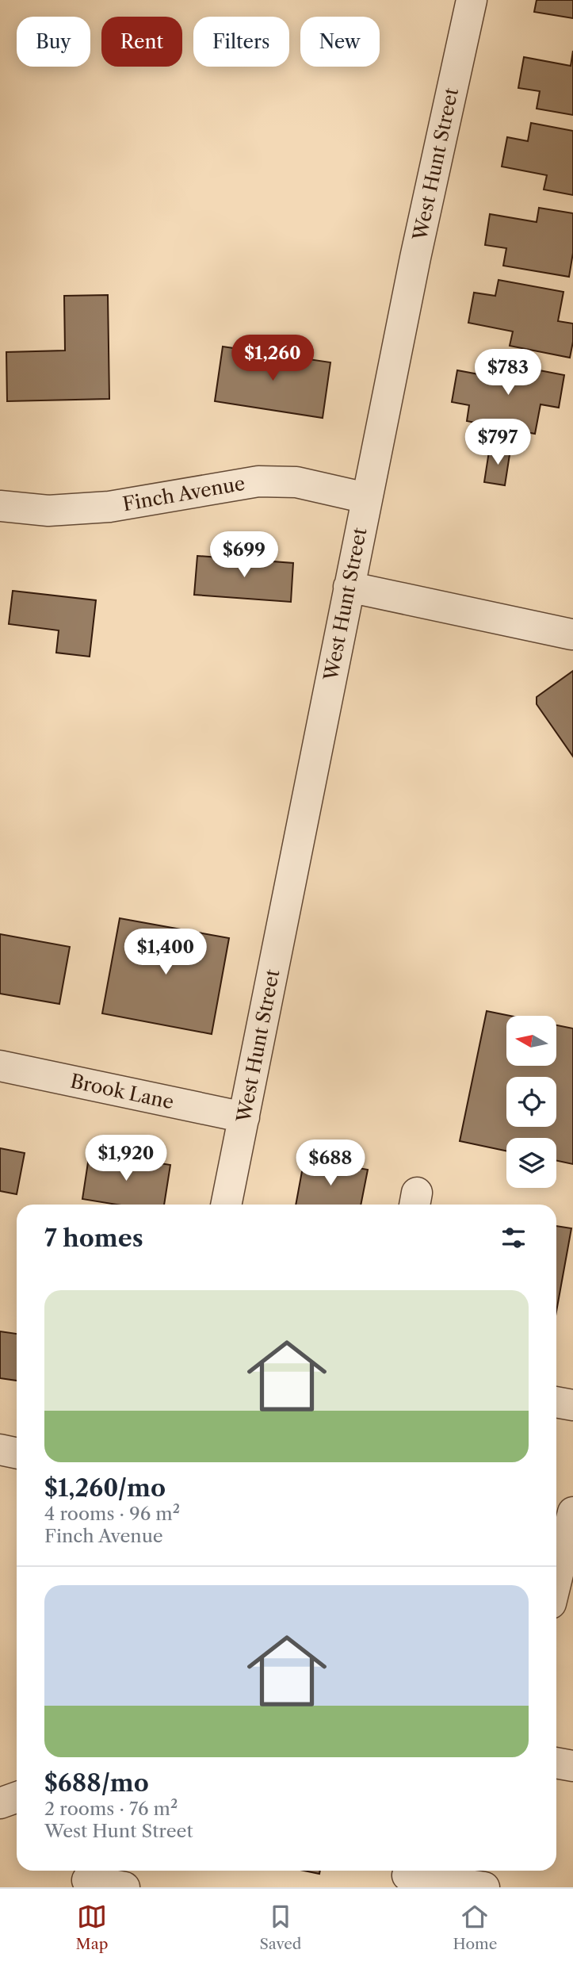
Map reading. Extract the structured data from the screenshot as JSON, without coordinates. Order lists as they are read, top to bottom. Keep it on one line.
{"streets":{"street":["West Hunt Street","Finch Avenue","Brook Lane"]},"crossings":[["West Hunt Street","Finch Avenue"],["West Hunt Street","Brook Lane"]],"north":"left","page":{"chip":["Buy","Rent","Filters","New"],"price":["$1,260","$783","$797","$699","$1,400","$1,920","$688"],"heading":"7 homes","list":[{"name":"$1,260/mo","note":"4 rooms · 96 m² · Finch Avenue"},{"name":"$688/mo","note":"2 rooms · 76 m² · West Hunt Street"}],"tabs":["Map","Saved","Home"]}}
